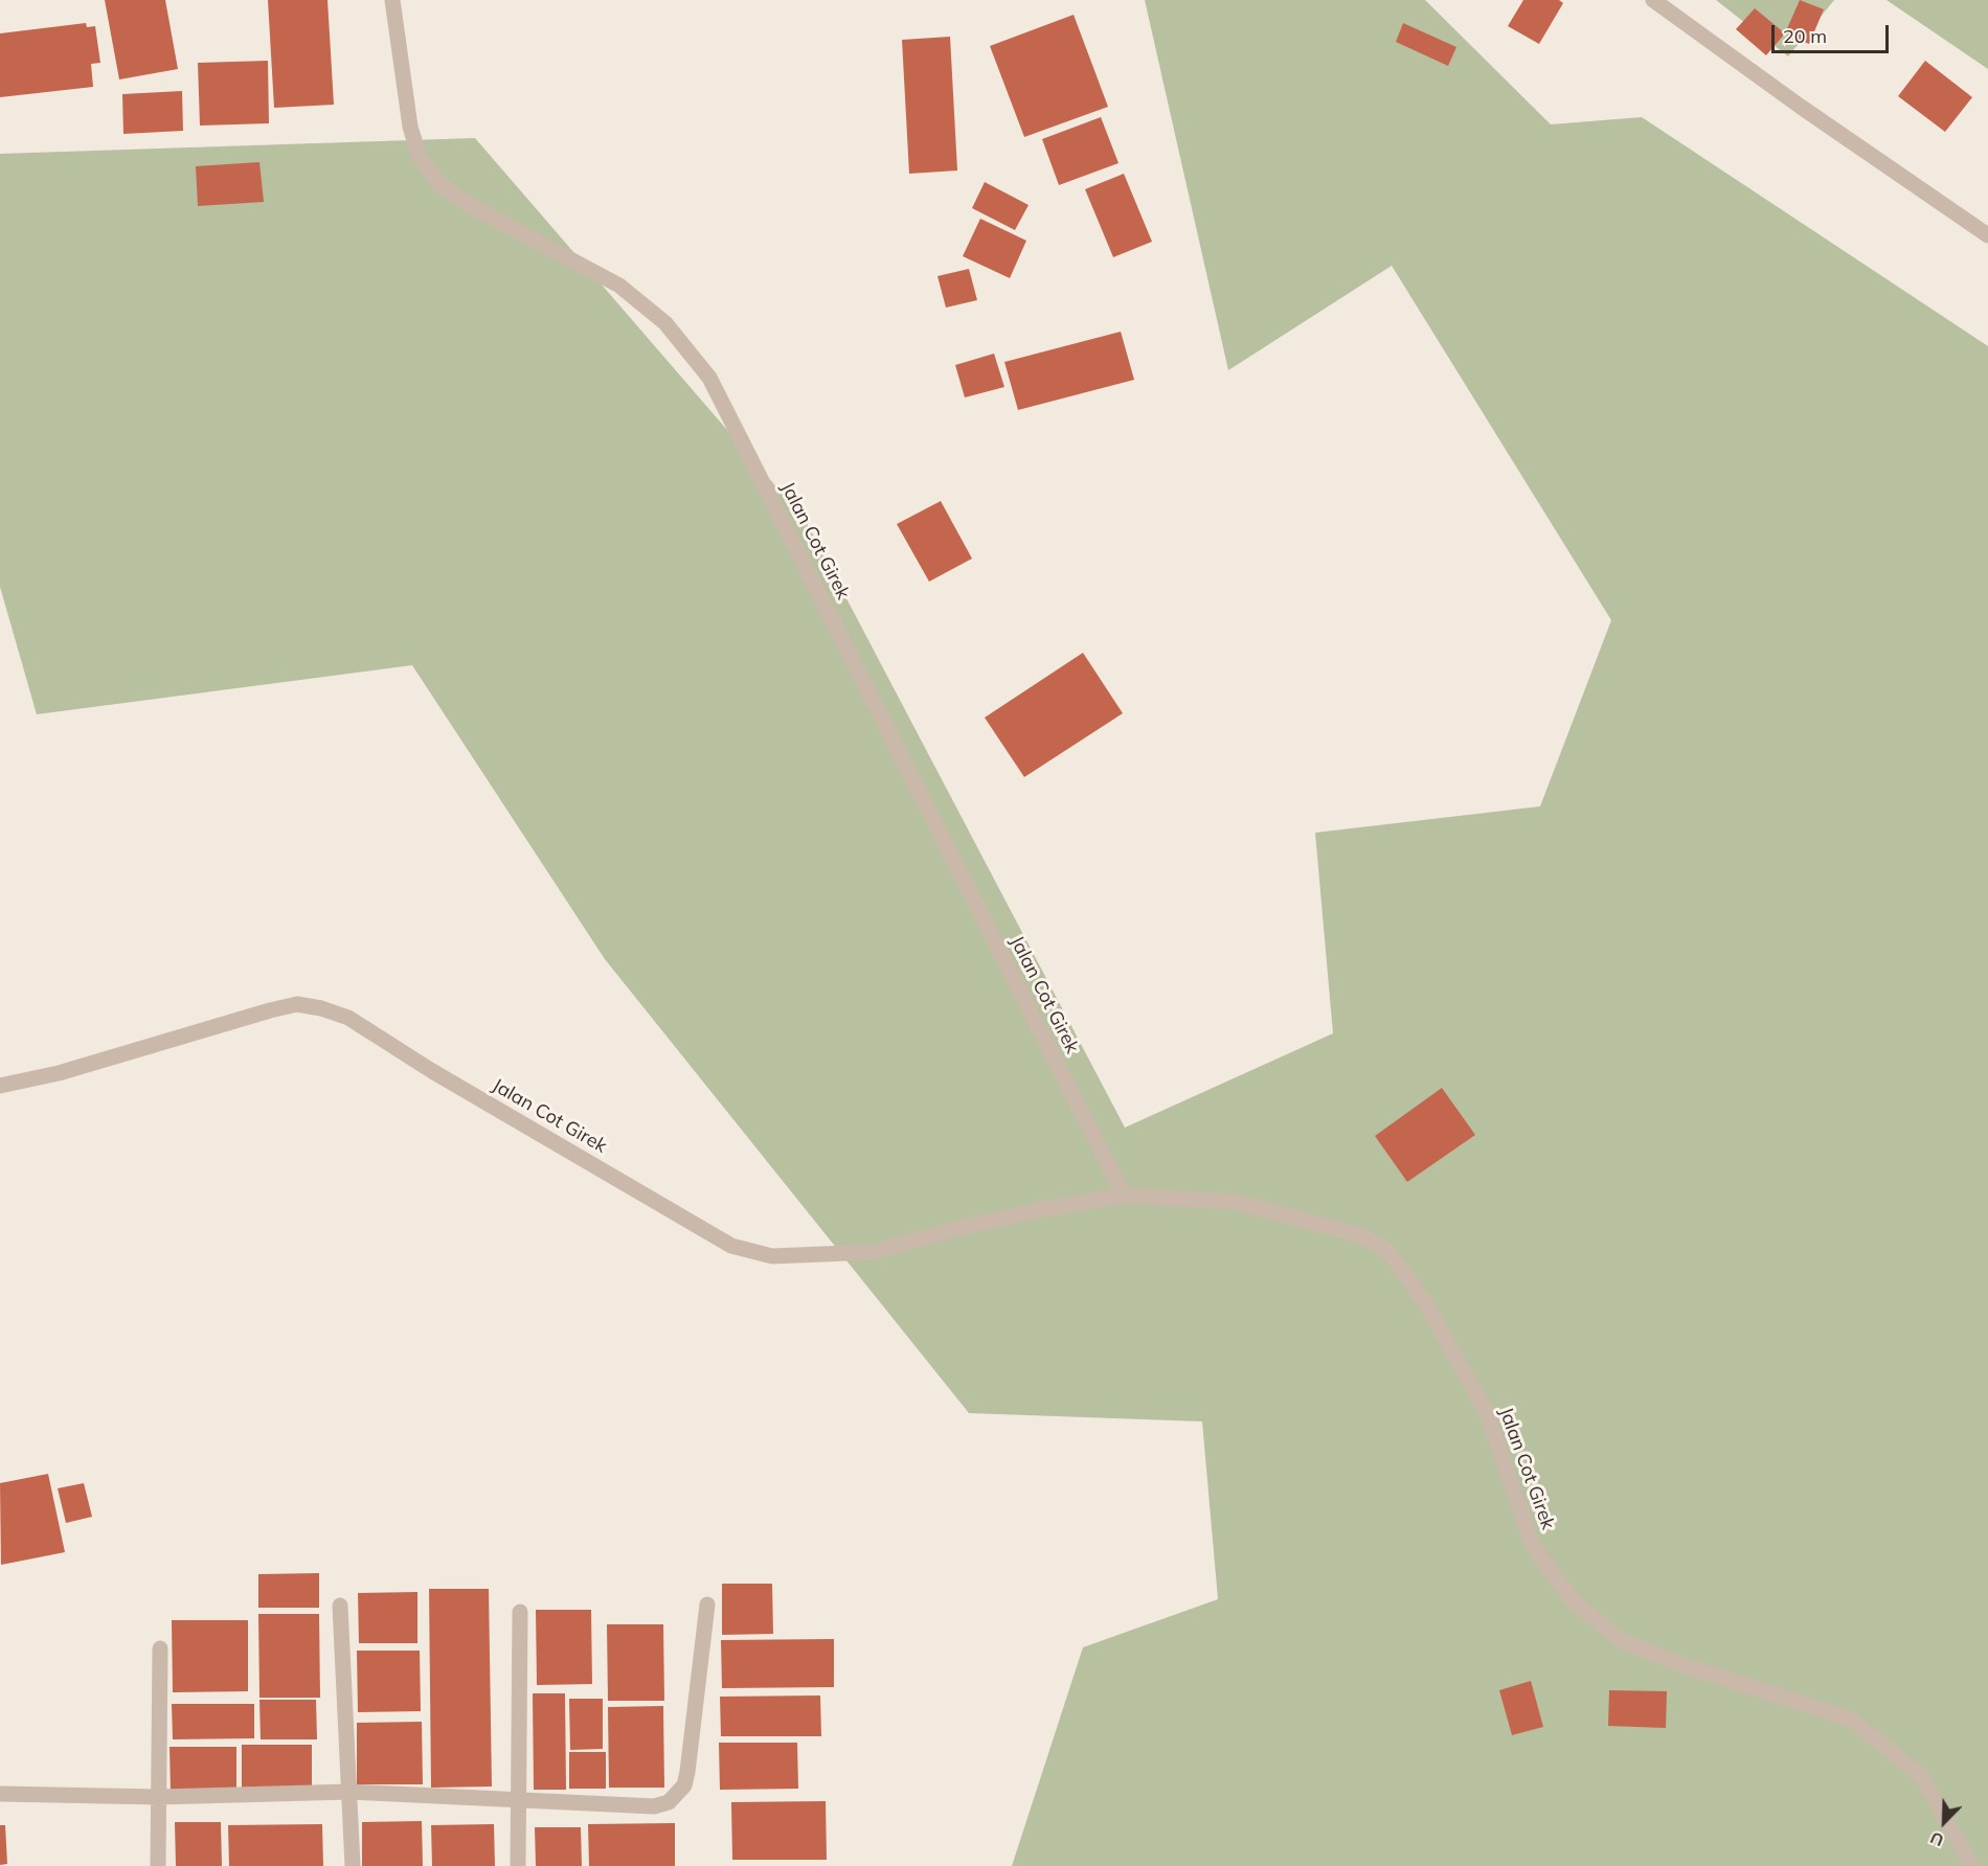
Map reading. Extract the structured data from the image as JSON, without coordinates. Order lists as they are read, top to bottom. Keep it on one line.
{"streets":{"street":["Jalan Cot Girek"]},"scale_bar":"20 m","north":"bottom left"}
